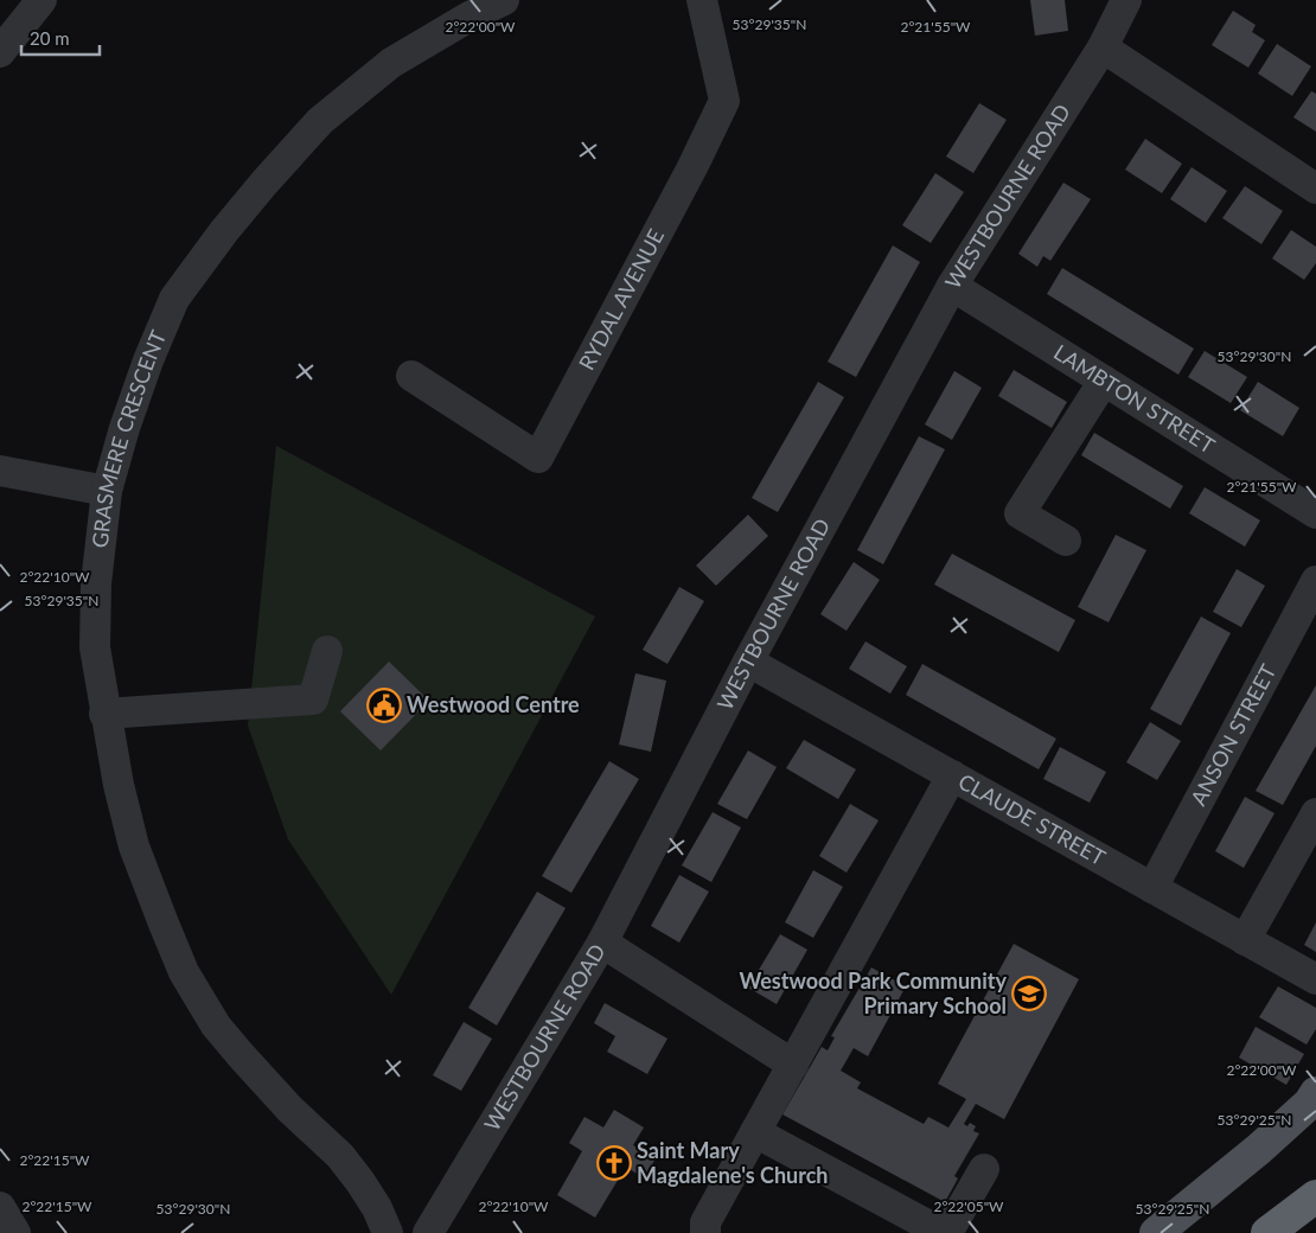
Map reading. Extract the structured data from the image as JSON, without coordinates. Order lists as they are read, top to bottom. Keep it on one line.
{"streets":{"street":["WESTBOURNE ROAD","RYDAL AVENUE","LAMBTON STREET","GRASMERE CRESCENT","ANSON STREET","CLAUDE STREET"]},"crossings":[["WESTBOURNE ROAD","LAMBTON STREET"],["WESTBOURNE ROAD","CLAUDE STREET"],["ANSON STREET","CLAUDE STREET"]],"places":{"public building":["Westwood Centre"],"school or university":["Westwood Park Community Primary School"],"church":["Saint Mary Magdalene's Church"]},"scale_bar":"20 m","coordinates":["53°29'35\"N","2°21'55\"W","2°22'00\"W","53°29'30\"N","2°22'10\"W","53°29'25\"N","2°22'15\"W","2°22'05\"W"]}
